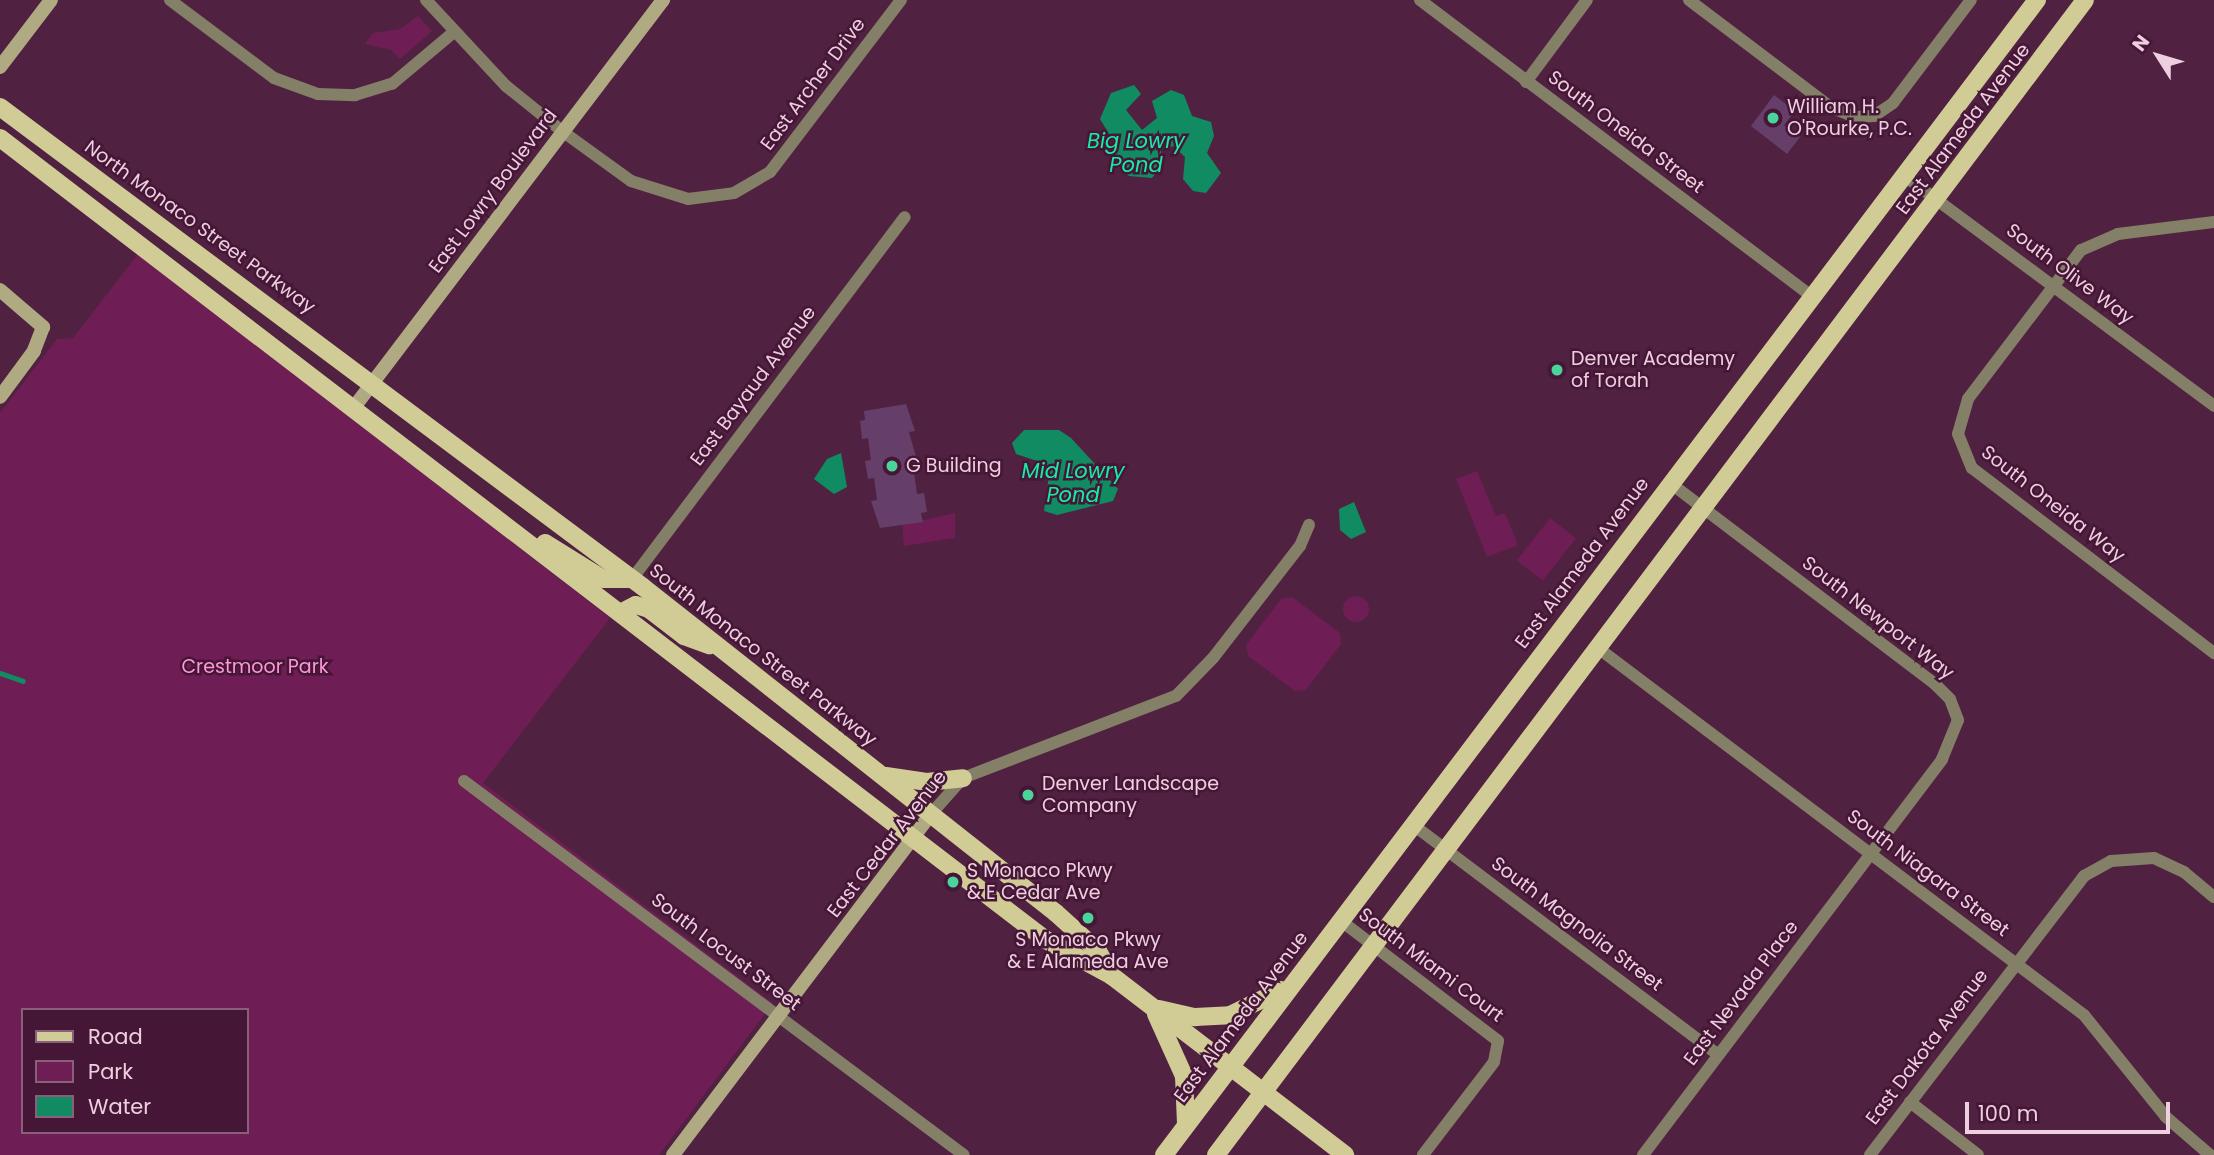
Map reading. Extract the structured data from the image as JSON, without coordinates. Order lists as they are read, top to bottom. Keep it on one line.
{"streets":{"main road":["East Alameda Avenue","North Monaco Street Parkway","South Monaco Street Parkway"],"street":["East Archer Drive","South Oneida Street","East Lowry Boulevard","South Olive Way","East Bayaud Avenue","South Oneida Way","South Newport Way","East Cedar Avenue","South Niagara Street","South Magnolia Street","South Locust Street","South Miami Court","East Nevada Place","East Dakota Avenue"]},"crossings":[["East Archer Drive","East Lowry Boulevard"],["East Alameda Avenue","South Oneida Street"],["East Alameda Avenue","South Olive Way"],["East Alameda Avenue","South Newport Way"],["East Alameda Avenue","South Monaco Street Parkway"],["East Alameda Avenue","South Niagara Street"],["East Alameda Avenue","South Magnolia Street"],["East Alameda Avenue","South Miami Court"],["East Lowry Boulevard","North Monaco Street Parkway"],["East Lowry Boulevard","South Monaco Street Parkway"],["North Monaco Street Parkway","South Monaco Street Parkway"],["South Olive Way","South Oneida Way"],["East Bayaud Avenue","South Monaco Street Parkway"],["South Newport Way","South Niagara Street"],["South Newport Way","East Nevada Place"],["South Monaco Street Parkway","East Cedar Avenue"],["East Cedar Avenue","South Locust Street"],["South Niagara Street","East Nevada Place"],["South Niagara Street","East Dakota Avenue"],["South Magnolia Street","East Nevada Place"]],"water":["Big Lowry Pond","Mid Lowry Pond"],"parks":["Crestmoor Park"],"places":["William H. O'Rourke, P.C.","Denver Academy of Torah","G Building","Denver Landscape Company","S Monaco Pkwy & E Cedar Ave","S Monaco Pkwy & E Alameda Ave"],"legend":["Road","Park","Water"],"scale_bar":"100 m","north":"top left"}
